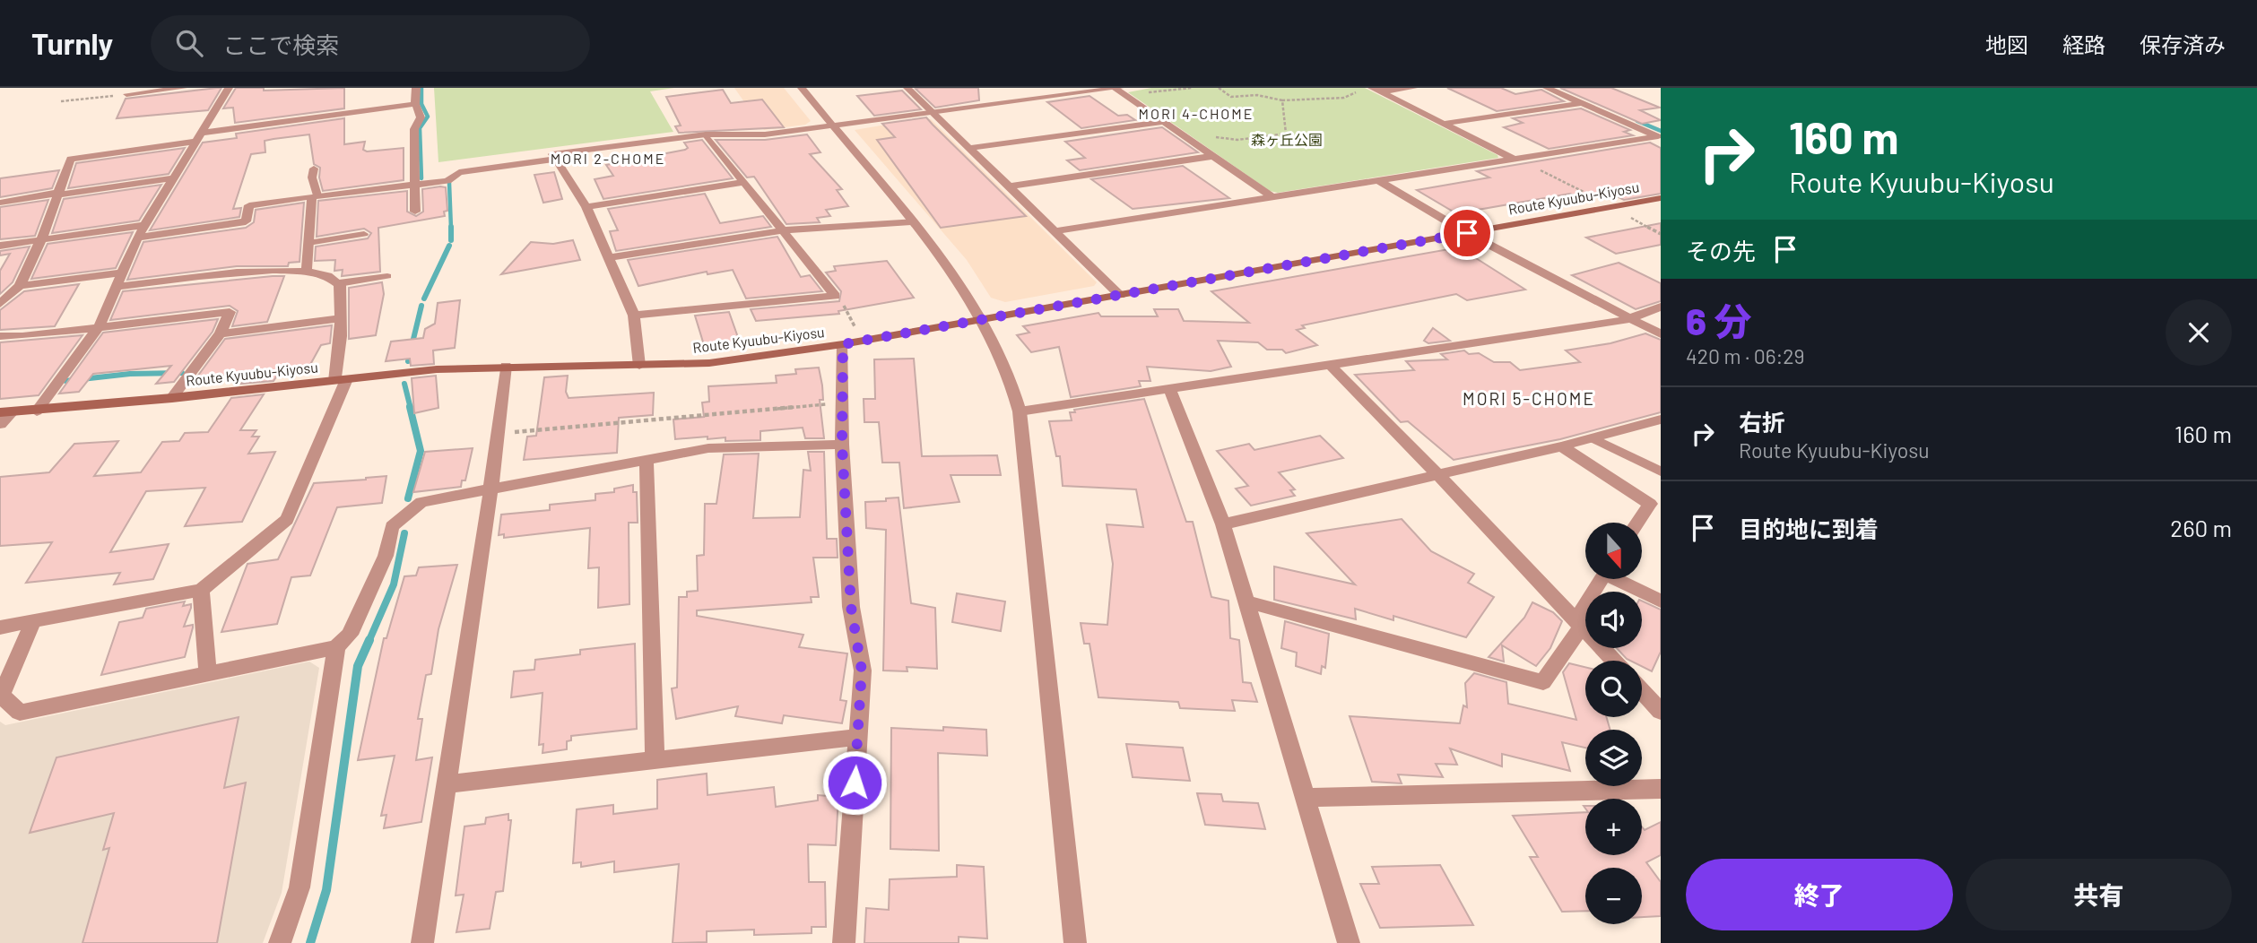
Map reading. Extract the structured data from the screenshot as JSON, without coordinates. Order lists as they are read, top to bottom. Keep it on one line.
{"streets":{"main road":["Route Kyuubu-Kiyosu"]},"districts":["MORI 4-CHOME","MORI 2-CHOME","MORI 5-CHOME"],"parks":["森ヶ丘公園"],"north":"bottom","page":{"header":"Turnly","search":"ここで検索","nav":["地図","経路","保存済み"],"turn":["160 m","Route Kyuubu-Kiyosu"],"then":"その先","heading":["6 分","420 m · 06:29"],"list":[{"name":"右折","note":"Route Kyuubu-Kiyosu","value":"160 m"},{"name":"目的地に到着","value":"260 m"}],"map_buttons":["+","−"],"buttons":["終了","共有"]}}
